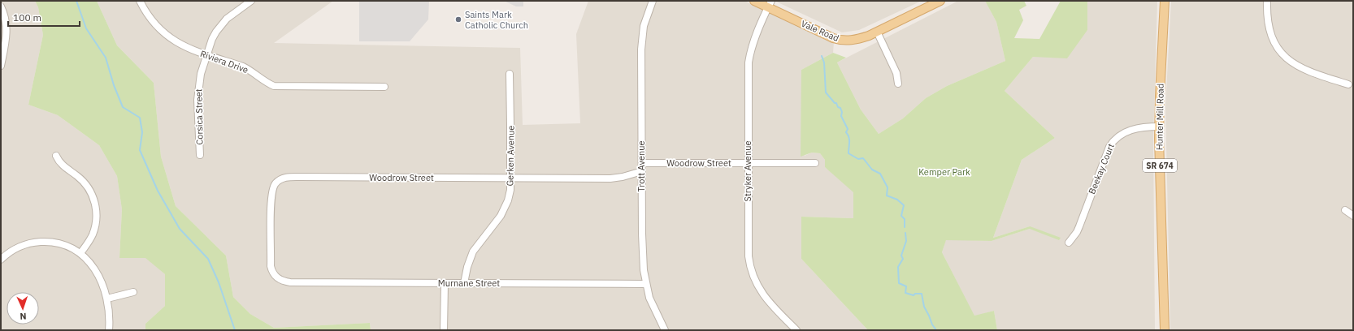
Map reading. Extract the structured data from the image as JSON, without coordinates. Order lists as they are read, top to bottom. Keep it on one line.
{"streets":{"main road":["Vale Road","Hunter Mill Road","SR 674"],"street":["Riviera Drive","Corsica Street","Gerken Avenue","Woodrow Street","Trott Avenue","Beekay Court","Stryker Avenue","Murnane Street"]},"crossings":[["Vale Road","Stryker Avenue"],["Riviera Drive","Corsica Street"],["Hunter Mill Road","Beekay Court"],["Gerken Avenue","Woodrow Street"],["Gerken Avenue","Murnane Street"],["Woodrow Street","Trott Avenue"],["Woodrow Street","Stryker Avenue"],["Woodrow Street","Murnane Street"],["Trott Avenue","Murnane Street"]],"parks":["Kemper Park"],"places":["Saints Mark Catholic Church"],"scale_bar":"100 m","north":"bottom"}
